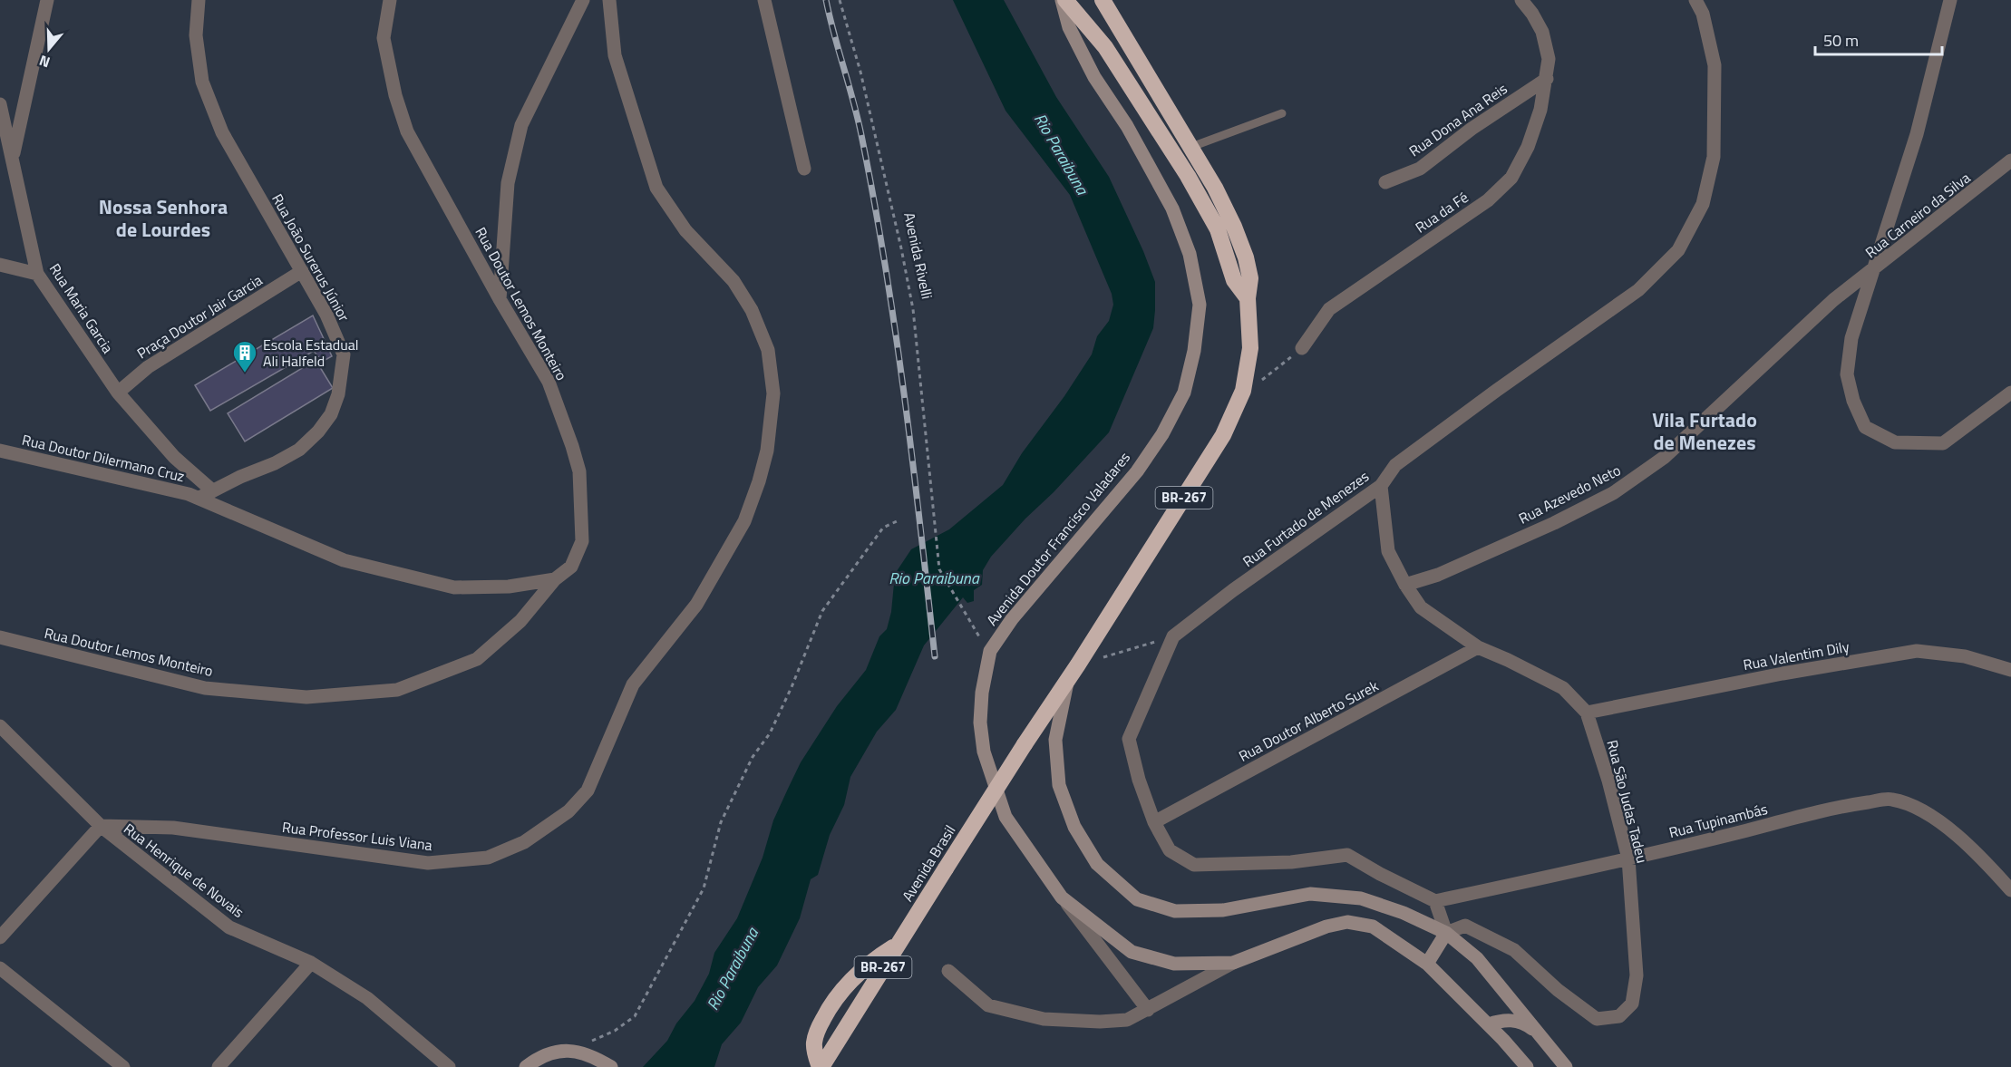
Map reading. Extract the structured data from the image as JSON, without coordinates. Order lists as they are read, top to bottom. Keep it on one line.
{"streets":{"highway":["BR-267","Avenida Doutor Francisco Valadares","Avenida Brasil"],"street":["Rua Dona Ana Reis","Rua da Fé","Rua Carneiro da Silva","Rua João Surerus Júnior","Rua Doutor Lemos Monteiro","Rua Maria Garcia","Praça Doutor Jair Garcia","Rua Doutor Dilermano Cruz","Rua Azevedo Neto","Rua Furtado de Menezes","Rua Valentim Dily","Rua Doutor Alberto Surek","Rua São Judas Tadeu","Rua Tupinambás","Rua Professor Luis Viana","Rua Henrique de Novais"],"path":["Avenida Rivelli"]},"crossings":[["Rua Dona Ana Reis","Rua da Fé"],["Rua Carneiro da Silva","Rua Azevedo Neto"],["Rua João Surerus Júnior","Rua Maria Garcia"],["Rua João Surerus Júnior","Praça Doutor Jair Garcia"],["Rua João Surerus Júnior","Rua Doutor Dilermano Cruz"],["Rua Maria Garcia","Praça Doutor Jair Garcia"],["Rua Azevedo Neto","Rua São Judas Tadeu"],["BR-267","Avenida Doutor Francisco Valadares"],["BR-267","Avenida Brasil"],["Rua Furtado de Menezes","Rua Doutor Alberto Surek"],["Rua Furtado de Menezes","Rua São Judas Tadeu"],["Rua Furtado de Menezes","Rua Tupinambás"],["Avenida Doutor Francisco Valadares","Avenida Brasil"],["Rua Valentim Dily","Rua São Judas Tadeu"],["Rua Doutor Alberto Surek","Rua São Judas Tadeu"],["Rua São Judas Tadeu","Rua Tupinambás"],["Rua Professor Luis Viana","Rua Henrique de Novais"]],"districts":["Nossa Senhora de Lourdes","Vila Furtado de Menezes"],"water":["Rio Paraibuna"],"places":{"building":["Escola Estadual Ali Halfeld"]},"scale_bar":"50 m","north":"bottom"}
